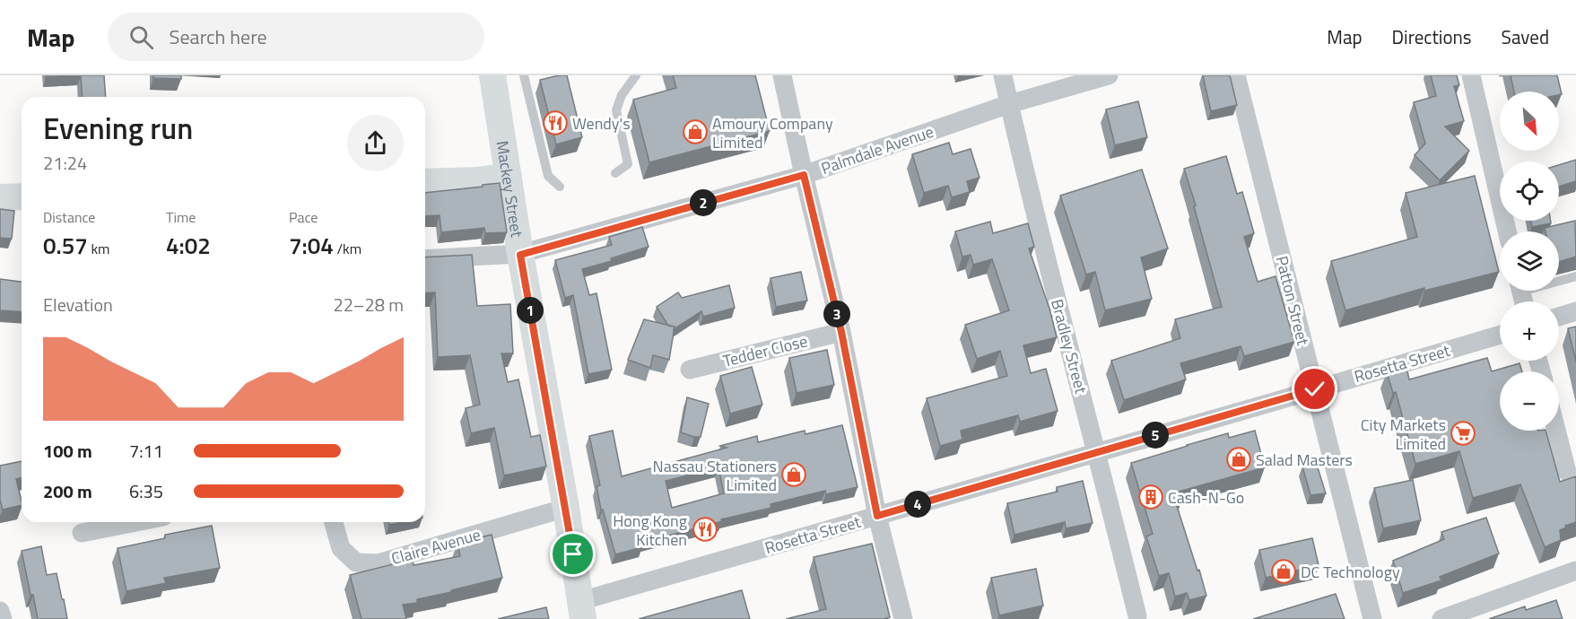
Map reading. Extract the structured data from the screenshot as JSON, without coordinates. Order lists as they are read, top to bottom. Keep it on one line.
{"streets":{"main road":["Mackey Street"],"street":["Palmdale Avenue","Patton Street","Bradley Street","Tedder Close","Rosetta Street","Claire Avenue"]},"crossings":[["Palmdale Avenue","Mackey Street"],["Palmdale Avenue","Bradley Street"],["Mackey Street","Rosetta Street"],["Mackey Street","Claire Avenue"],["Patton Street","Rosetta Street"],["Bradley Street","Rosetta Street"]],"places":{"restaurant":["Wendy's","Hong Kong Kitchen"],"shop":["Amoury Company Limited","Salad Masters","Nassau Stationers Limited","DC Technology"],"supermarket":["City Markets Limited"],"building":["Cash-N-Go"]},"north":"bottom right","page":{"header":"Map","search":"Search here","nav":["Map","Directions","Saved"],"map_buttons":["+","−"],"heading":["Evening run","21:24"],"stats":[["Distance","0.57 km"],["Time","4:02"],["Pace","7:04 /km"]],"pins":["2","1","3","5","4"],"chart":["Elevation","22–28 m"],"list":[{"name":"100 m","note":"7:11"},{"name":"200 m","note":"6:35"}]}}
